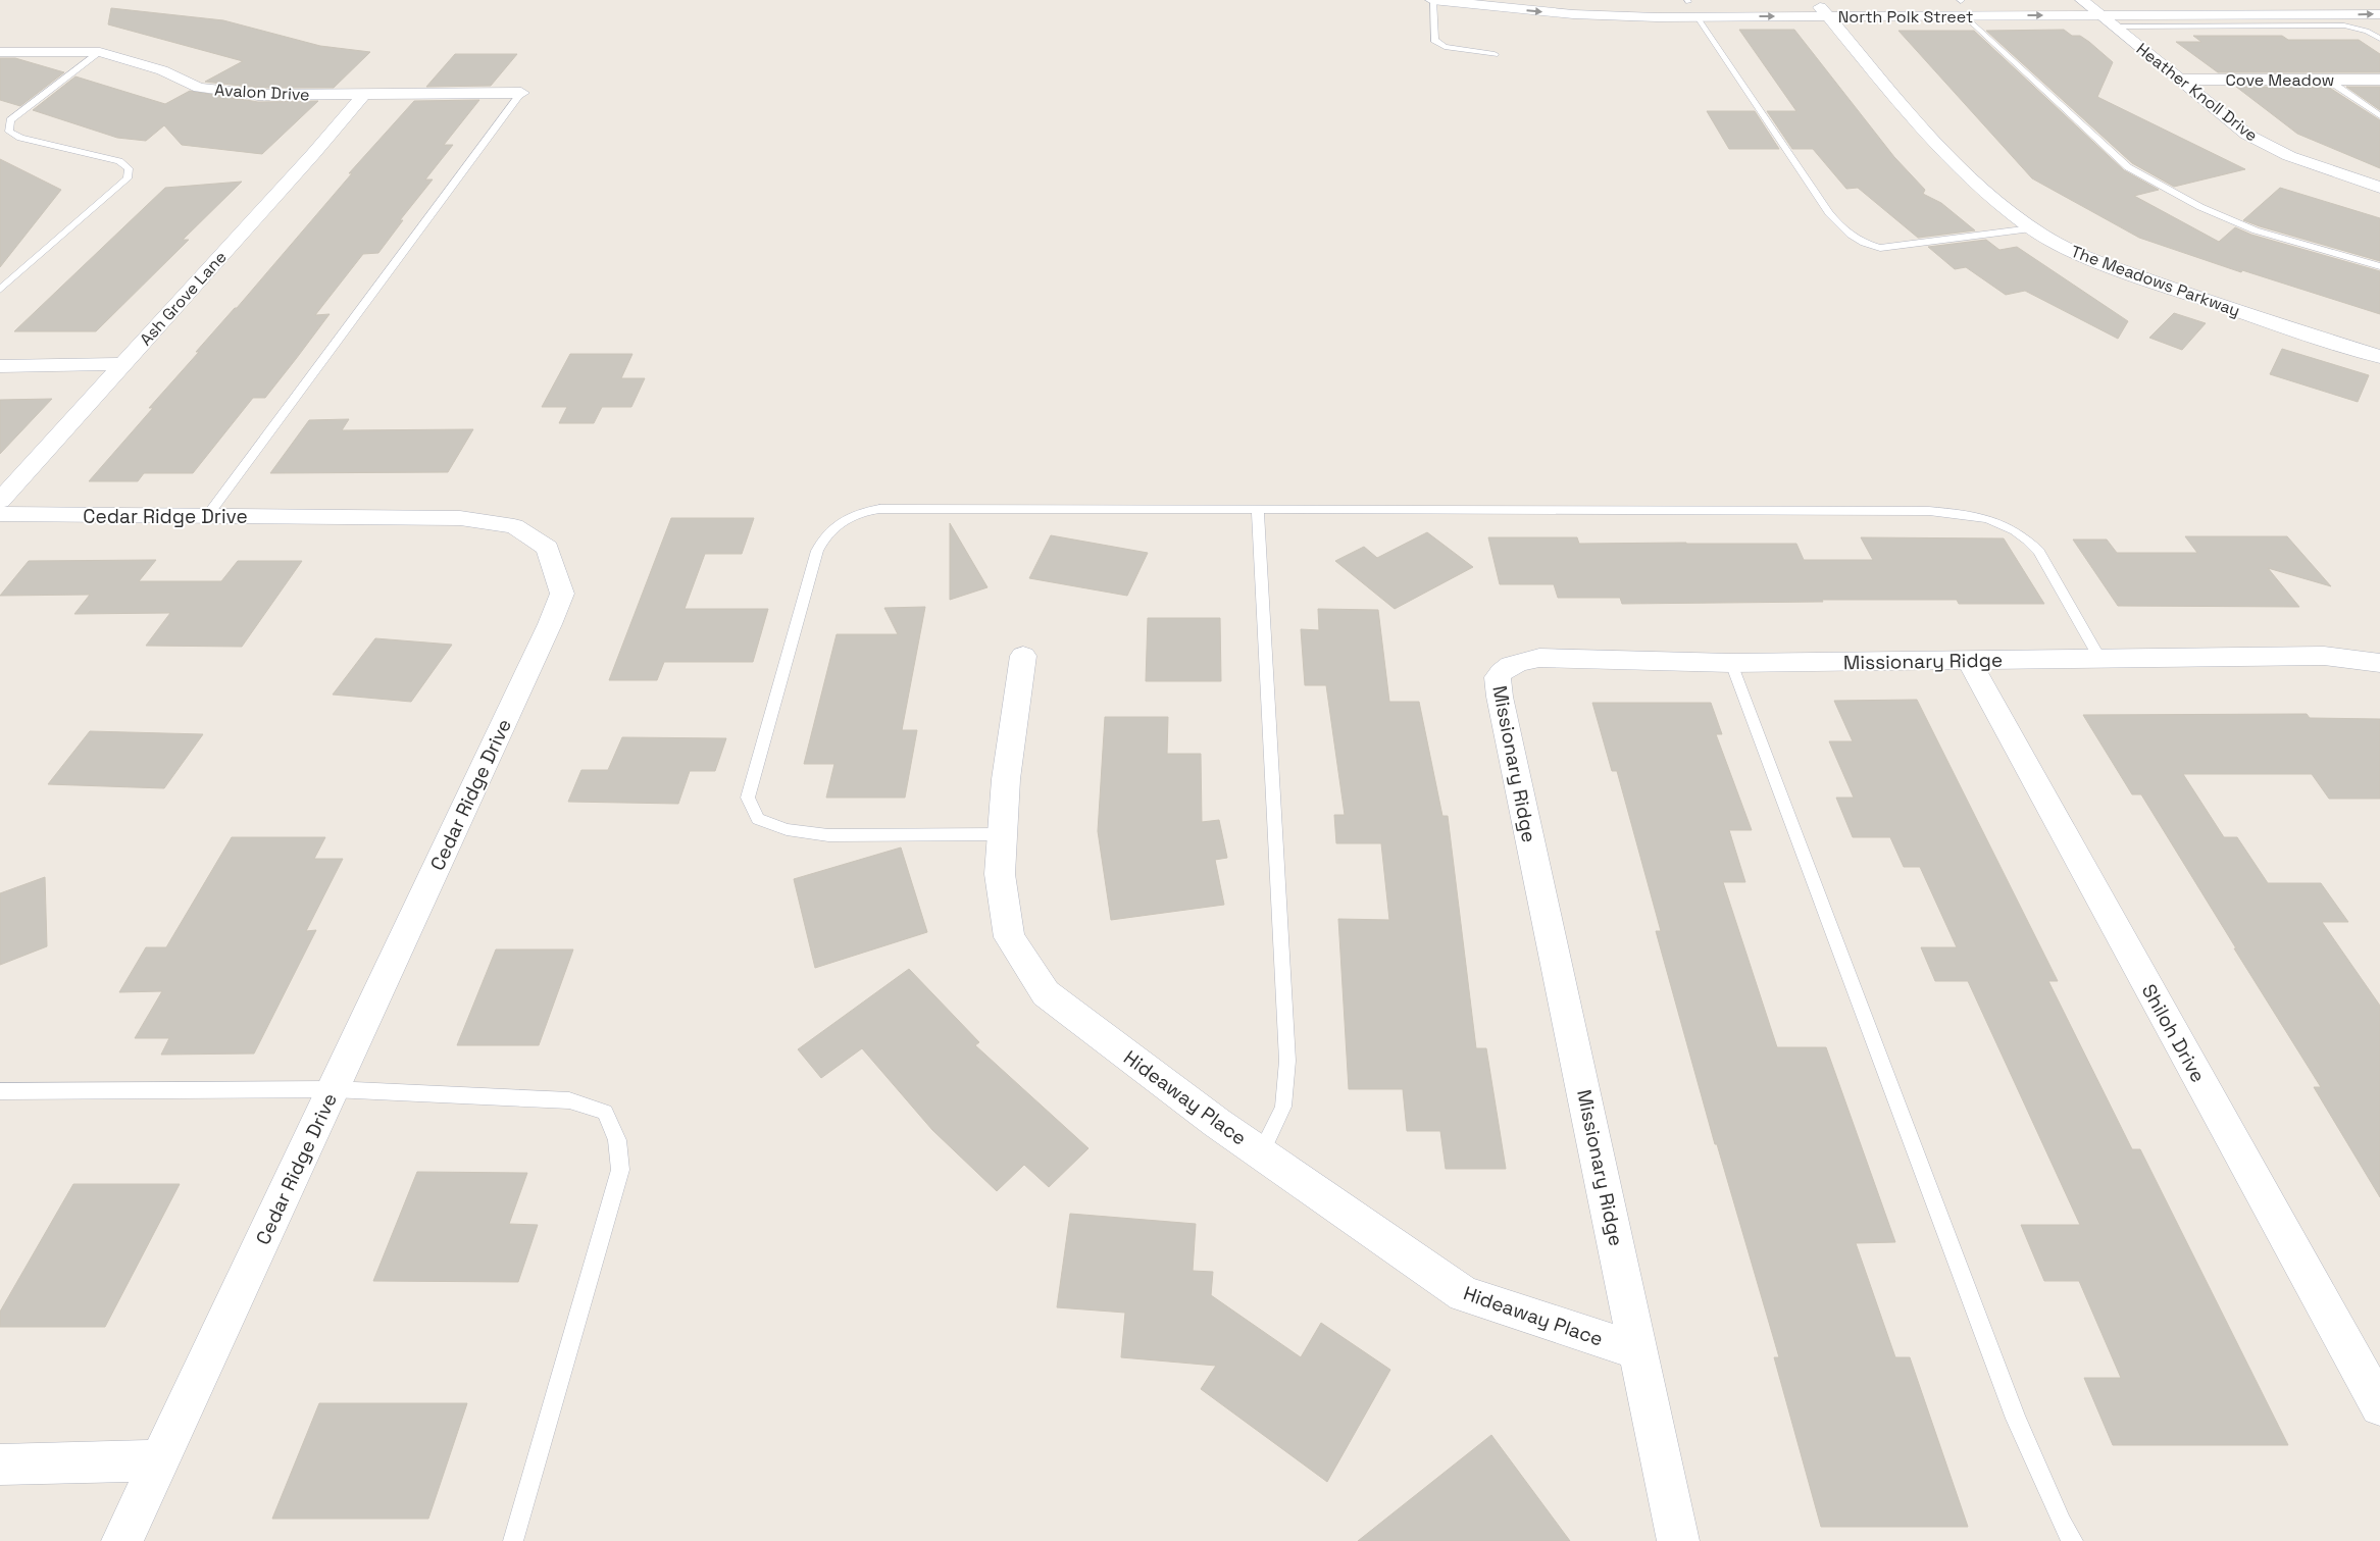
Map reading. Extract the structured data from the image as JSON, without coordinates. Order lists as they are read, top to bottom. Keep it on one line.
{"streets":{"street":["North Polk Street","Cove Meadow","Avalon Drive","Heather Knoll Drive","The Meadows Parkway","Ash Grove Lane","Cedar Ridge Drive","Missionary Ridge","Shiloh Drive","Hideaway Place"]},"crossings":[["North Polk Street","Heather Knoll Drive"],["North Polk Street","The Meadows Parkway"],["Cove Meadow","Heather Knoll Drive"],["Avalon Drive","Ash Grove Lane"],["Missionary Ridge","Shiloh Drive"],["Missionary Ridge","Hideaway Place"]],"one_way":["North Polk Street"]}
